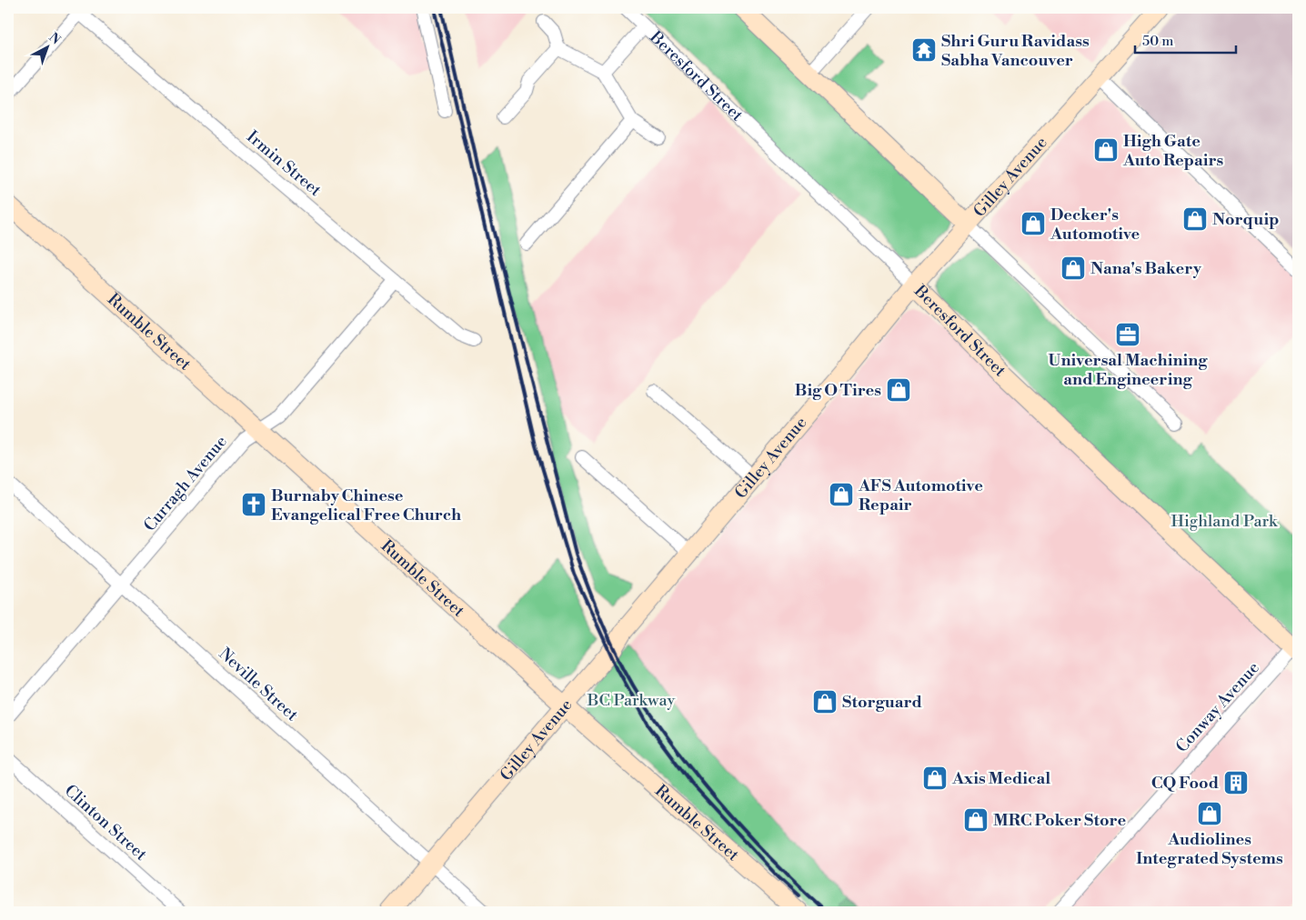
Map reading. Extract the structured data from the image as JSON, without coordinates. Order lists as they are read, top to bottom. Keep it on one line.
{"streets":{"street":["Beresford Street","Irmin Street","Gilley Avenue","Rumble Street","Curragh Avenue","Neville Street","Conway Avenue","Clinton Street"]},"crossings":[["Beresford Street","Gilley Avenue"],["Beresford Street","Conway Avenue"],["Irmin Street","Curragh Avenue"],["Gilley Avenue","Rumble Street"],["Gilley Avenue","Neville Street"],["Rumble Street","Curragh Avenue"],["Curragh Avenue","Neville Street"]],"parks":["Highland Park","BC Parkway"],"places":{"temple":["Shri Guru Ravidass Sabha Vancouver"],"shop":["High Gate Auto Repairs","Norquip","Decker's Automotive","Nana's Bakery","Big O Tires","AFS Automotive Repair","Storguard","Axis Medical","Audiolines Integrated Systems","MRC Poker Store"],"office":["Universal Machining and Engineering"],"church":["Burnaby Chinese Evangelical Free Church"],"building":["CQ Food"]},"scale_bar":"50 m","north":"top right"}
